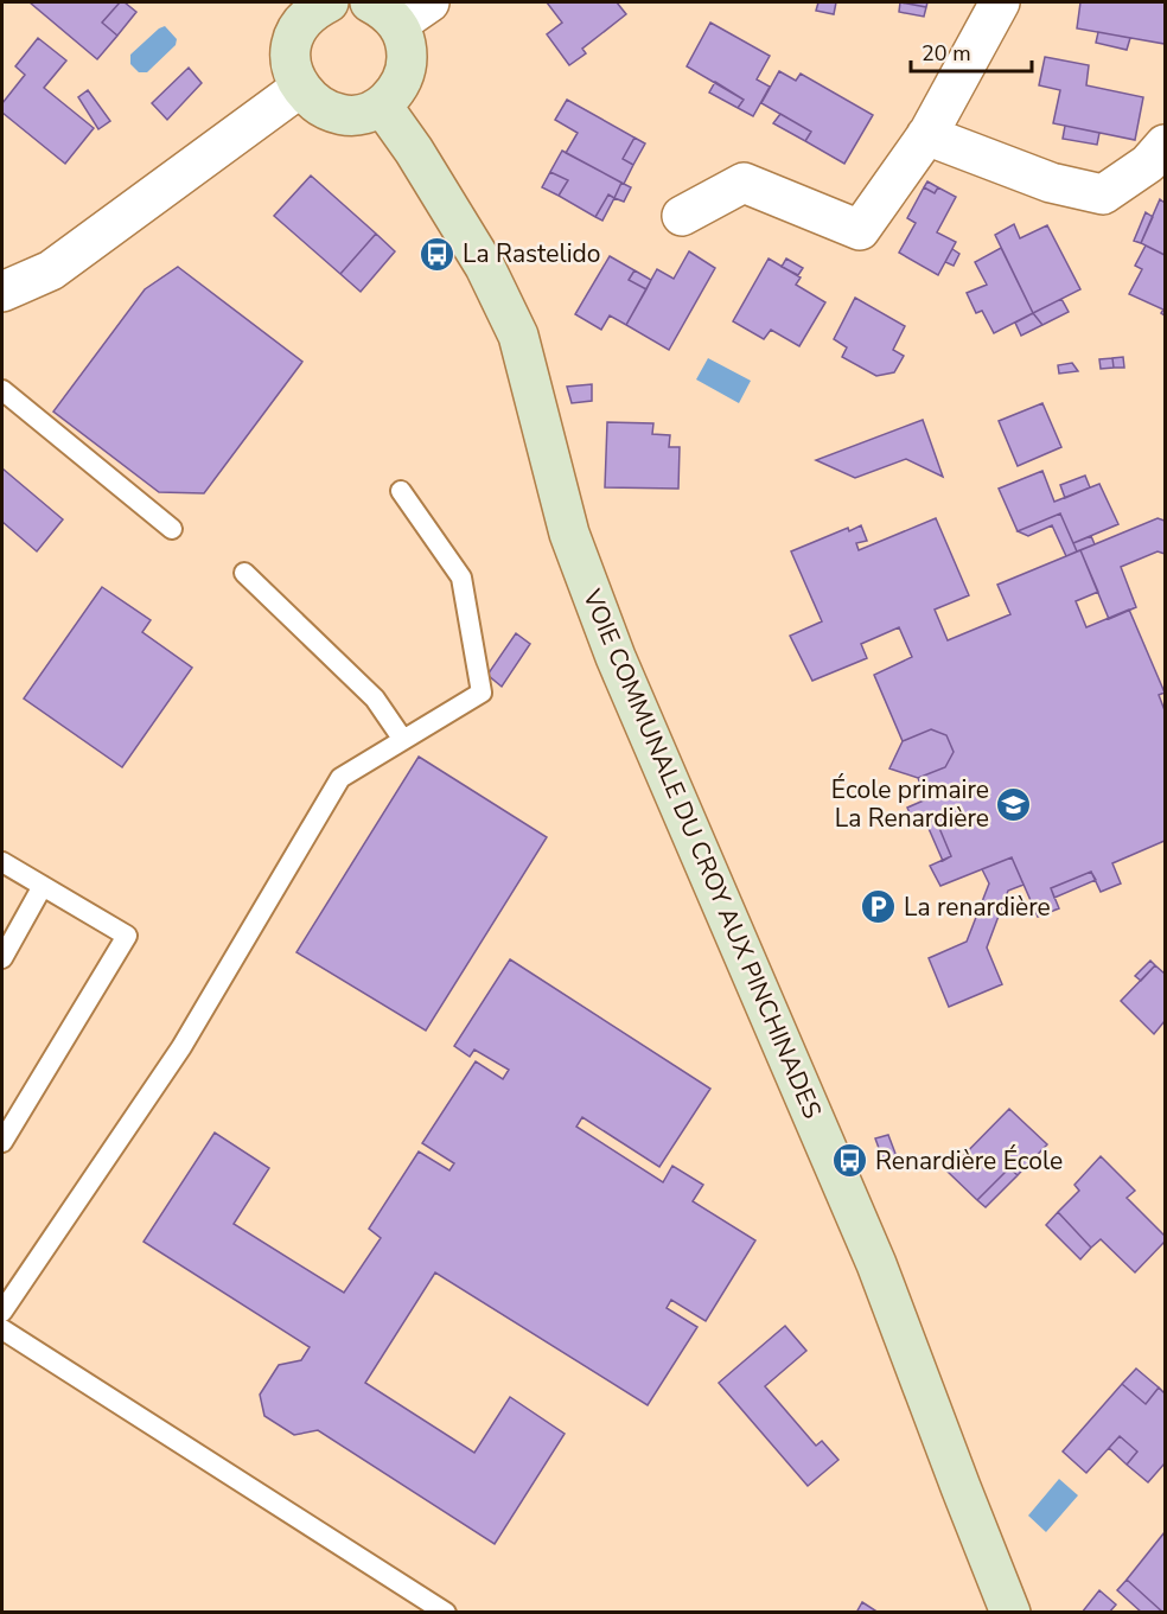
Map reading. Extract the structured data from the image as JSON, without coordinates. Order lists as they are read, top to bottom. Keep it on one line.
{"streets":{"street":["VOIE COMMUNALE DU CROY AUX PINCHINADES"]},"places":{"bus stop":["La Rastelido","Renardière École"],"school or university":["École primaire La Renardière"],"parking":["La renardière"]},"scale_bar":"20 m"}
